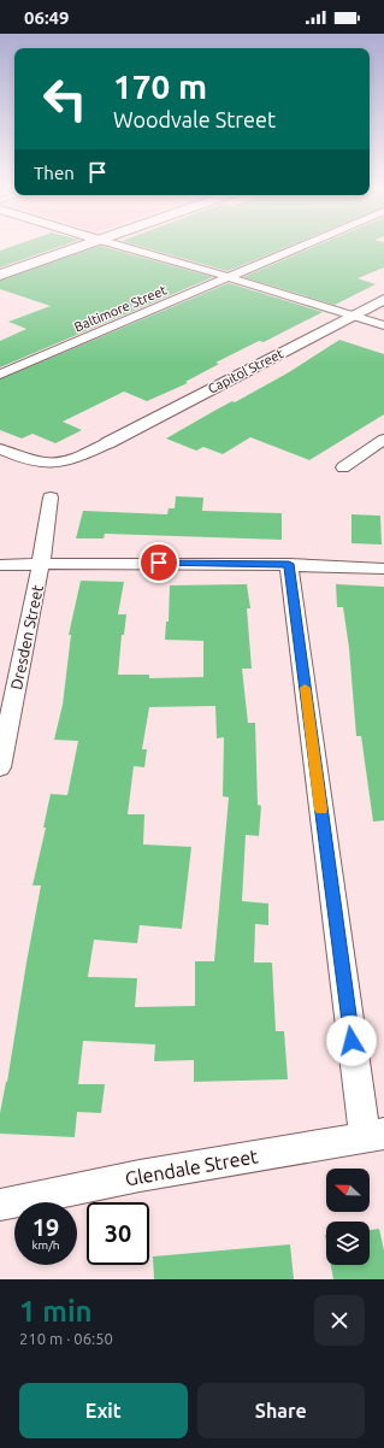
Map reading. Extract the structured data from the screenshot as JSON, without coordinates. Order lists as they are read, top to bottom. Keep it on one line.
{"streets":{"street":["Baltimore Street","Capitol Street","Dresden Street","Glendale Street"]},"north":"left","page":{"status":"06:49","turn":["170 m","Woodvale Street"],"then":"Then","speed":"19 km/h","limit":"30","heading":["1 min","210 m · 06:50"],"buttons":["Exit","Share"]}}
